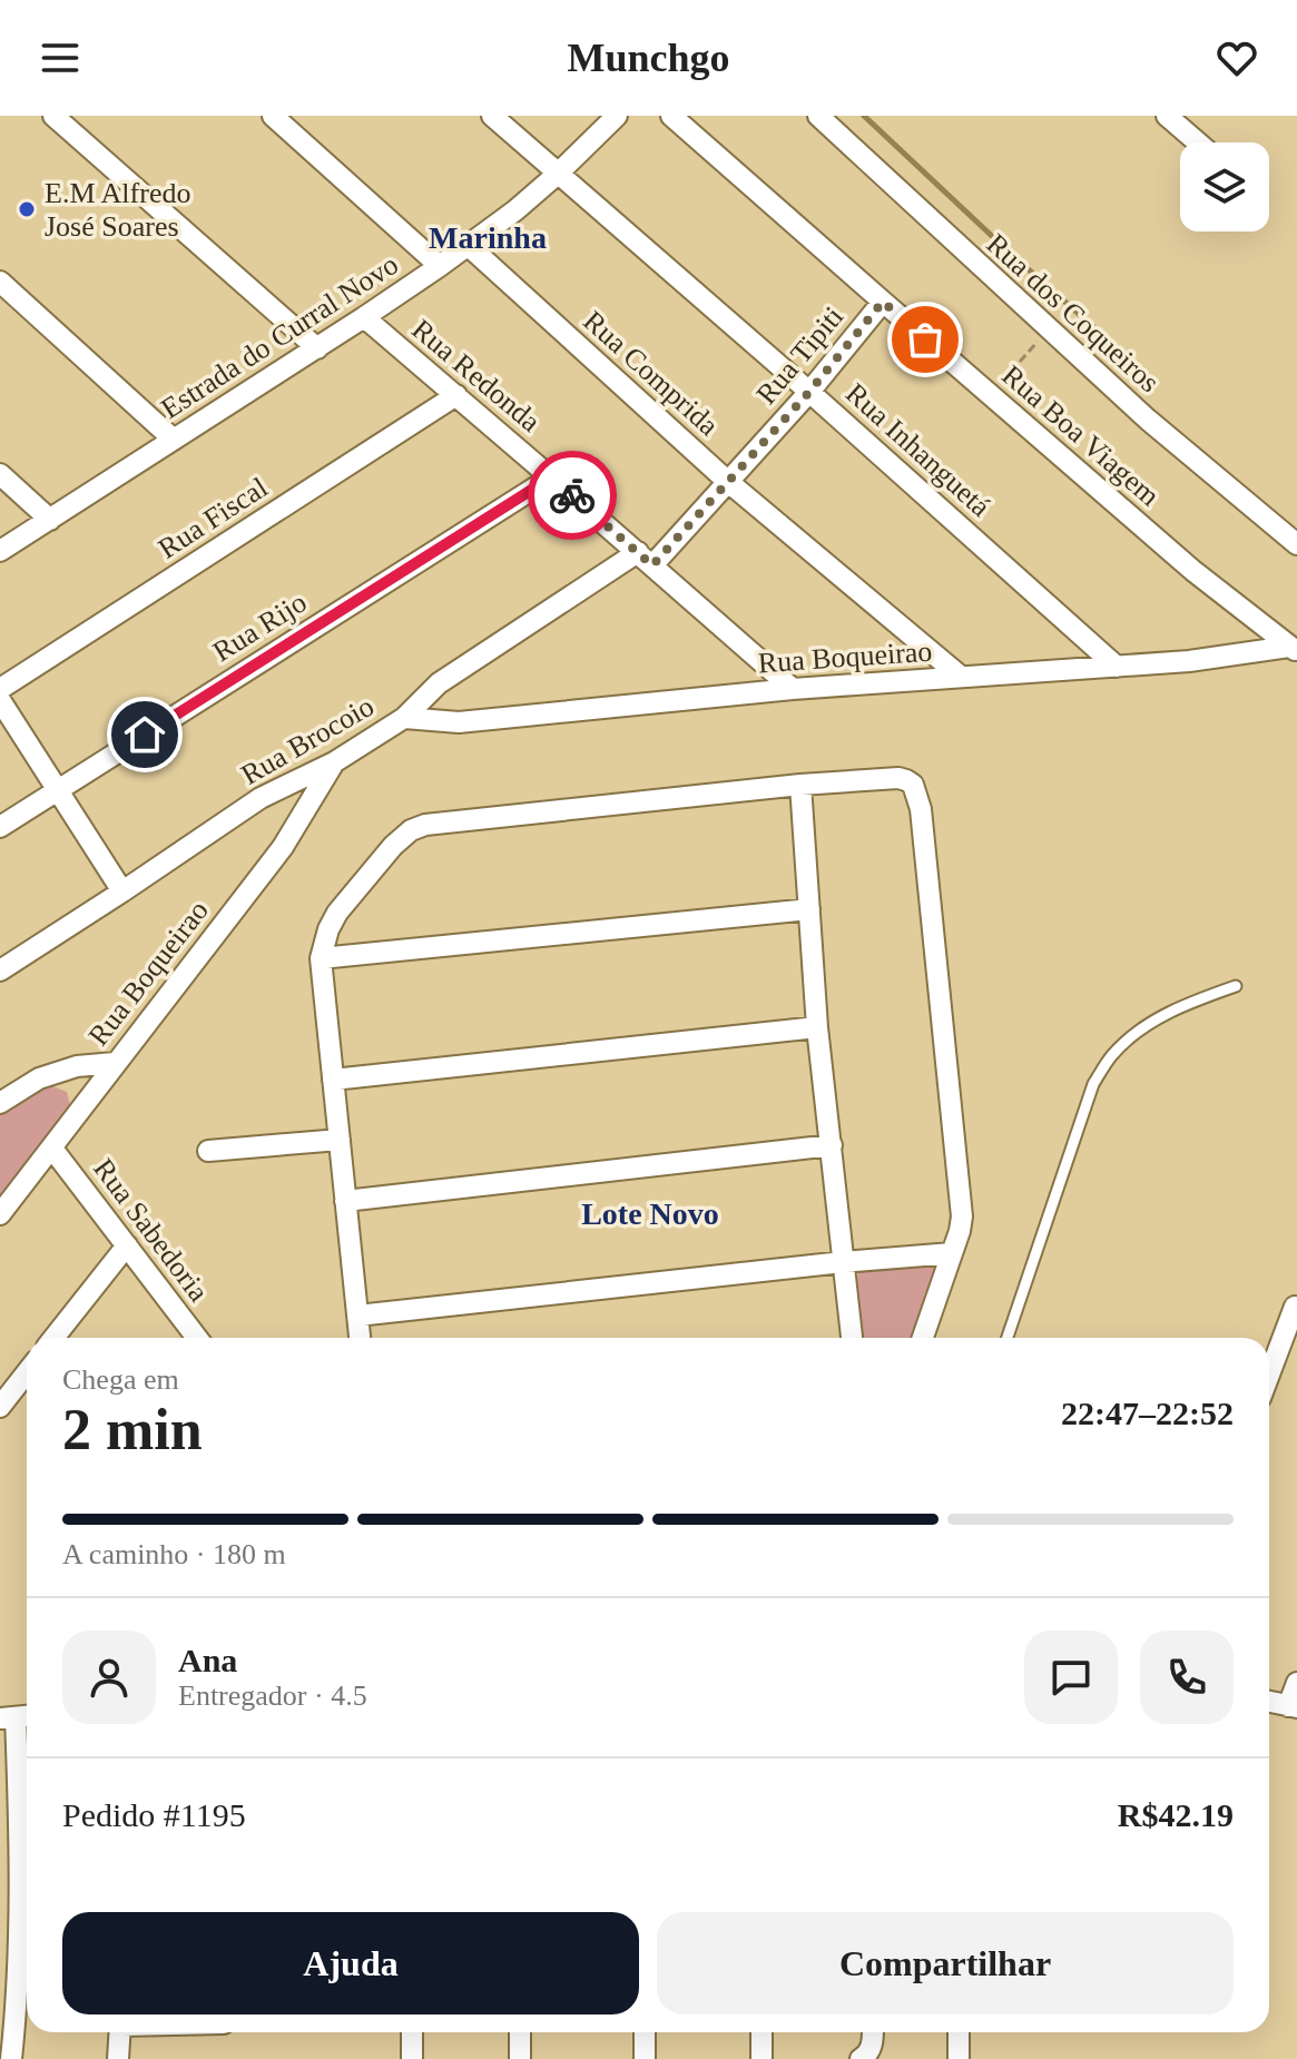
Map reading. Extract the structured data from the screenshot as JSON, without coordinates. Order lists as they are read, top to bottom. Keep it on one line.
{"streets":{"street":["Rua dos Coqueiros","Estrada do Curral Novo","Rua Tipiti","Rua Comprida","Rua Redonda","Rua Boa Viagem","Rua Inhanguetá","Rua Fiscal","Rua Rijo","Rua Boqueirao","Rua Brocoio","Rua Sabedoria"]},"crossings":[["Estrada do Curral Novo","Rua Comprida"],["Estrada do Curral Novo","Rua Redonda"],["Estrada do Curral Novo","Rua Inhanguetá"],["Rua Tipiti","Rua Comprida"],["Rua Tipiti","Rua Redonda"],["Rua Tipiti","Rua Boa Viagem"],["Rua Tipiti","Rua Inhanguetá"],["Rua Tipiti","Rua Brocoio"],["Rua Comprida","Rua Boqueirao"],["Rua Redonda","Rua Fiscal"],["Rua Redonda","Rua Rijo"],["Rua Redonda","Rua Boqueirao"],["Rua Redonda","Rua Brocoio"],["Rua Boa Viagem","Rua Boqueirao"],["Rua Inhanguetá","Rua Boqueirao"],["Rua Boqueirao","Rua Brocoio"],["Rua Boqueirao","Rua Sabedoria"]],"districts":["Marinha","Lote Novo"],"places":["E.M Alfredo José Soares"],"page":{"header":"Munchgo","heading":["2 min","Chega em","22:47–22:52"],"panel":["Ana","Entregador · 4.5","Pedido #1195","R$42.19"],"bar":"A caminho · 180 m","buttons":["Ajuda","Compartilhar"]}}
